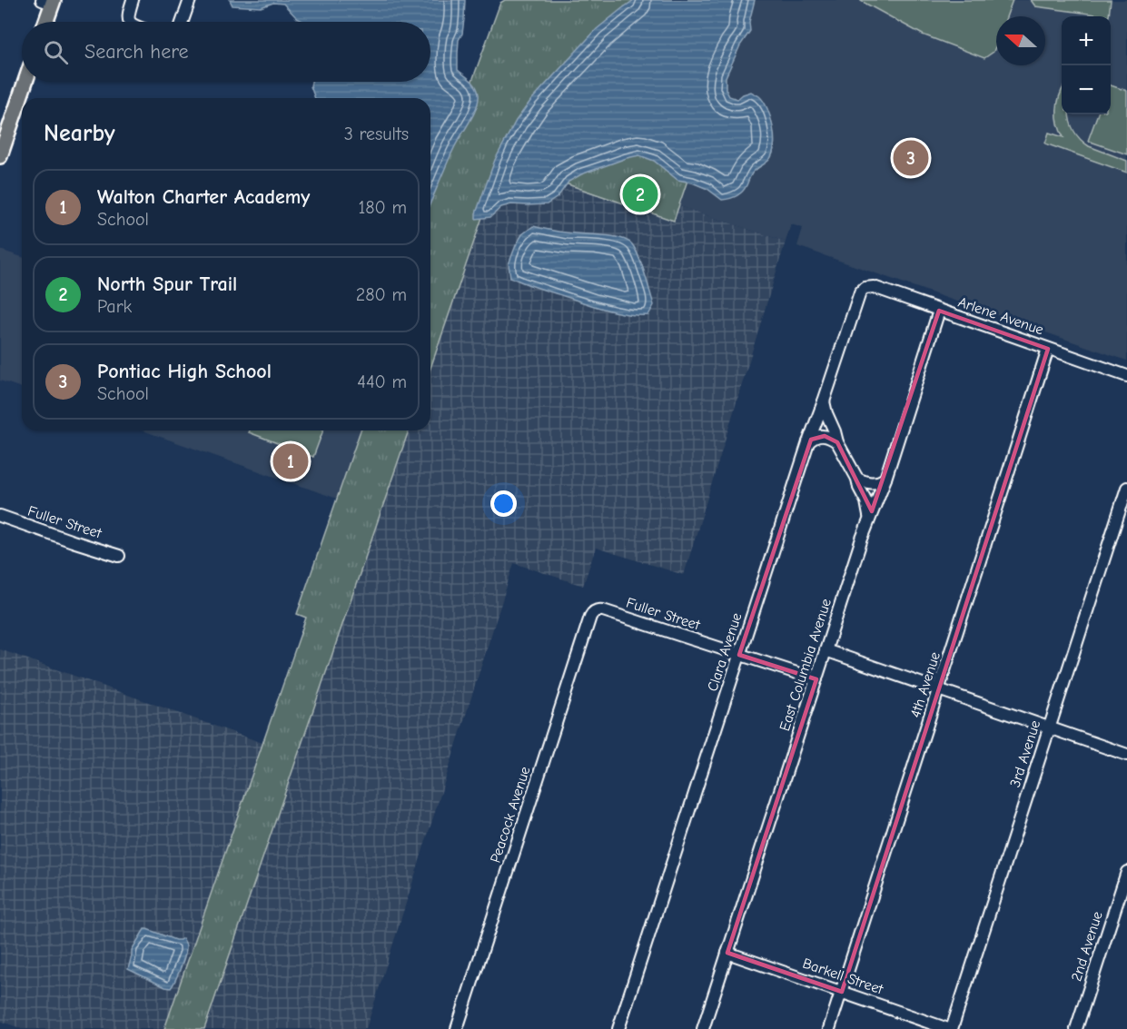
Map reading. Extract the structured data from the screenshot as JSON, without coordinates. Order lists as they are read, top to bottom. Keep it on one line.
{"streets":{"street":["Arlene Avenue","Fuller Street","Clara Avenue","East Columbia Avenue","4th Avenue","3rd Avenue","Peacock Avenue","2nd Avenue","Barkell Street"]},"crossings":[["Arlene Avenue","Clara Avenue"],["Arlene Avenue","East Columbia Avenue"],["Arlene Avenue","4th Avenue"],["Fuller Street","Clara Avenue"],["Fuller Street","East Columbia Avenue"],["Fuller Street","Peacock Avenue"],["East Columbia Avenue","Barkell Street"],["4th Avenue","Barkell Street"],["3rd Avenue","Barkell Street"]],"north":"left","page":{"map_buttons":["+","−"],"search":"Search here","heading":["Nearby","3 results"],"pins":["3","2","1"],"list":[{"mark":"1","name":"Walton Charter Academy","note":"School","value":"180 m"},{"mark":"2","name":"North Spur Trail","note":"Park","value":"280 m"},{"mark":"3","name":"Pontiac High School","note":"School","value":"440 m"}]}}
